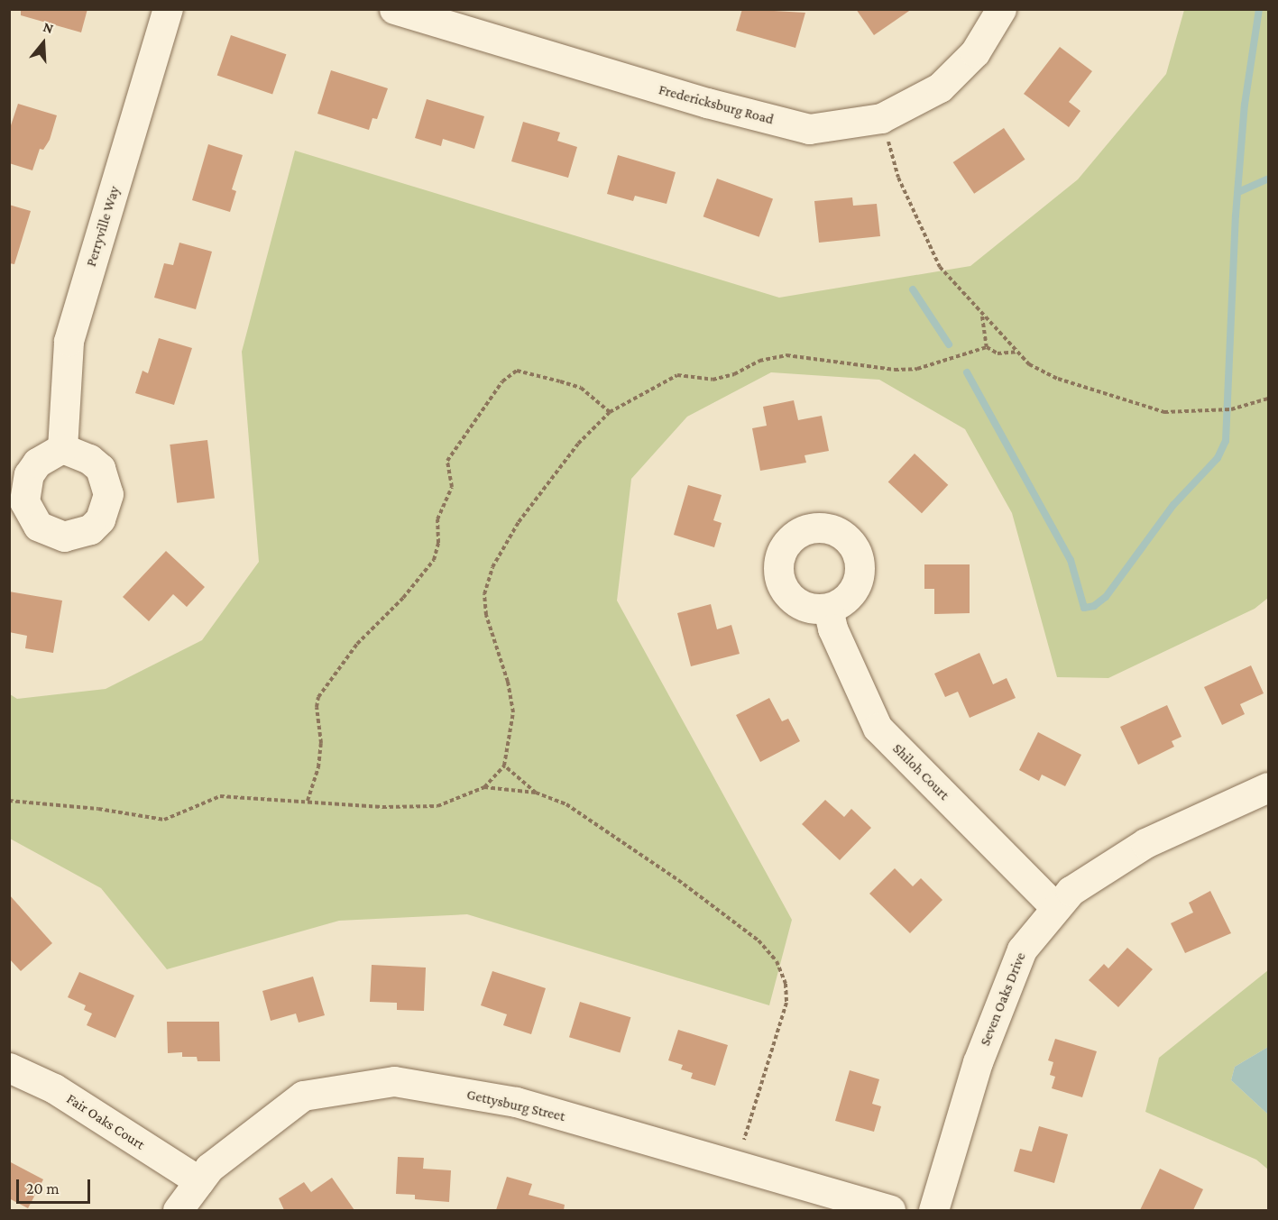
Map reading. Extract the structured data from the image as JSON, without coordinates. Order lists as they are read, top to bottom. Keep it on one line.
{"streets":{"street":["Fredericksburg Road","Perryville Way","Shiloh Court","Seven Oaks Drive","Gettysburg Street","Fair Oaks Court"]},"crossings":[["Shiloh Court","Seven Oaks Drive"],["Gettysburg Street","Fair Oaks Court"]],"scale_bar":"20 m","north":"top"}
